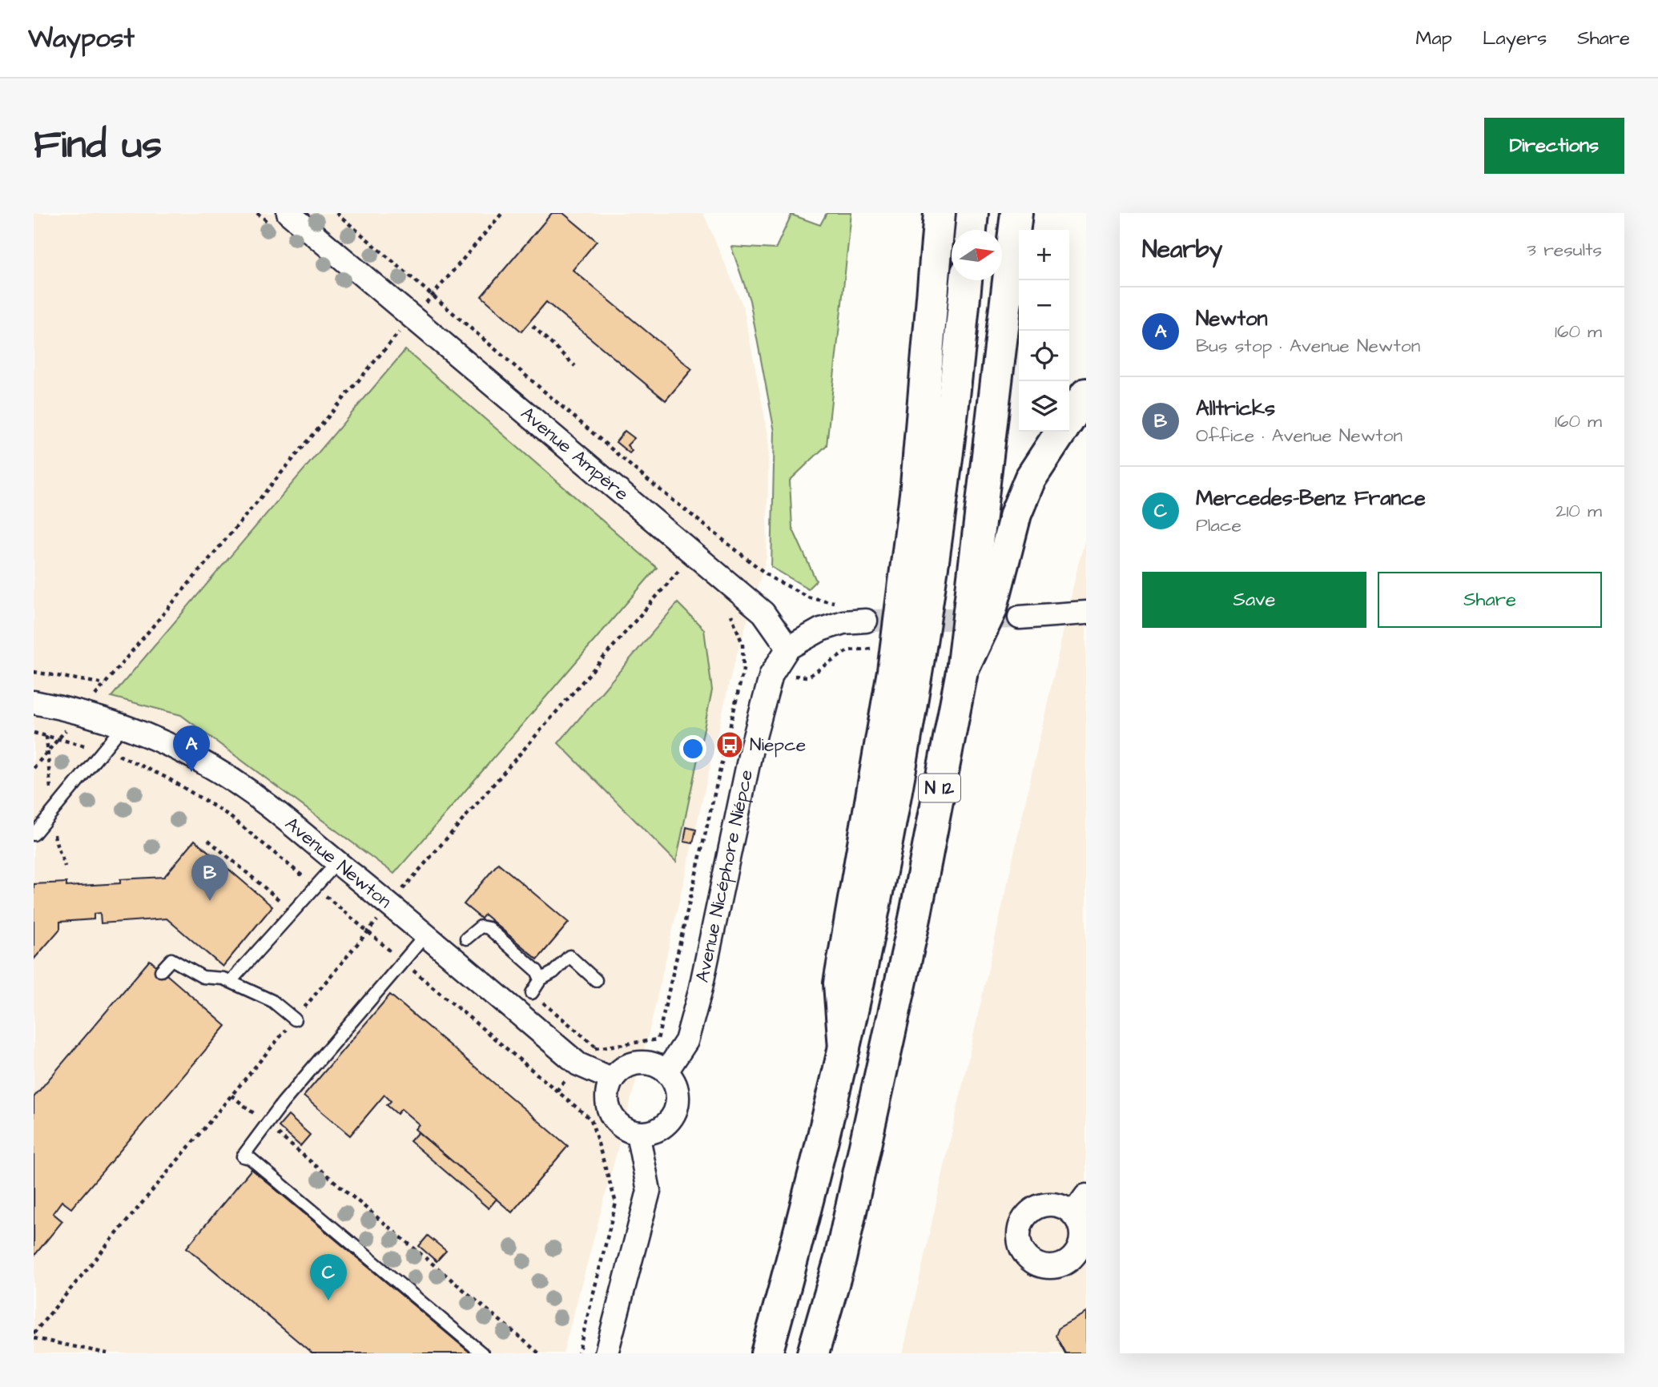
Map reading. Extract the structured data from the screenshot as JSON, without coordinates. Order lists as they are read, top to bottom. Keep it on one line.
{"streets":{"highway":["N 12"],"street":["Avenue Ampère","Avenue Newton","Avenue Nicéphore Niépce"]},"crossings":[["Avenue Ampère","Avenue Nicéphore Niépce"],["Avenue Newton","Avenue Nicéphore Niépce"]],"places":{"bus stop":["Niepce"]},"north":"right","page":{"header":"Waypost","nav":["Map","Layers","Share"],"buttons":["Directions",["Save","Share"]],"title":"Find us","heading":["Nearby","3 results"],"map_buttons":["+","−"],"list":[{"mark":"A","name":"Newton","note":"Bus stop · Avenue Newton","value":"160 m"},{"mark":"B","name":"Alltricks","note":"Office · Avenue Newton","value":"160 m"},{"mark":"C","name":"Mercedes-Benz France","note":"Place","value":"210 m"}],"pins":["A","B","C"]}}
